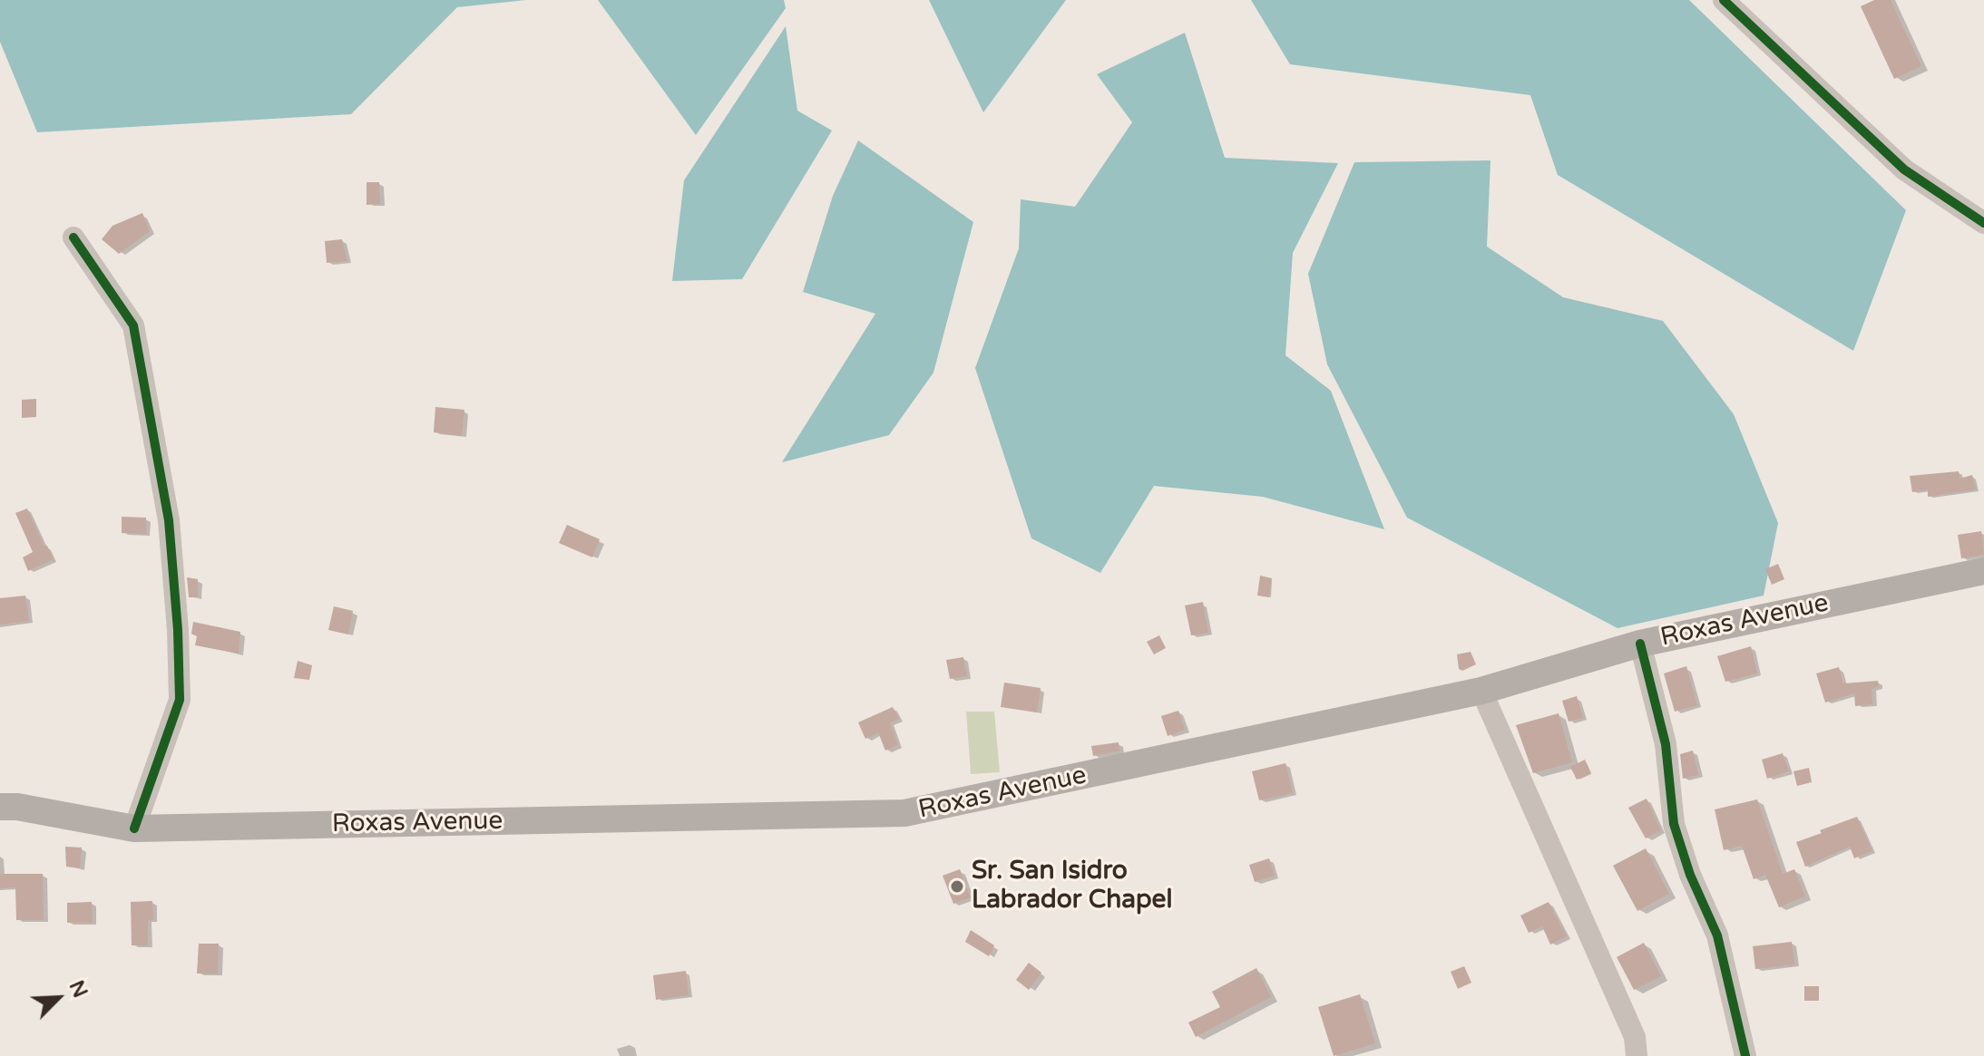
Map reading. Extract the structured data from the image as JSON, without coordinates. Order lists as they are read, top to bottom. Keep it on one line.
{"streets":{"main road":["Roxas Avenue"]},"places":["Sr. San Isidro Labrador Chapel"],"north":"top right"}
